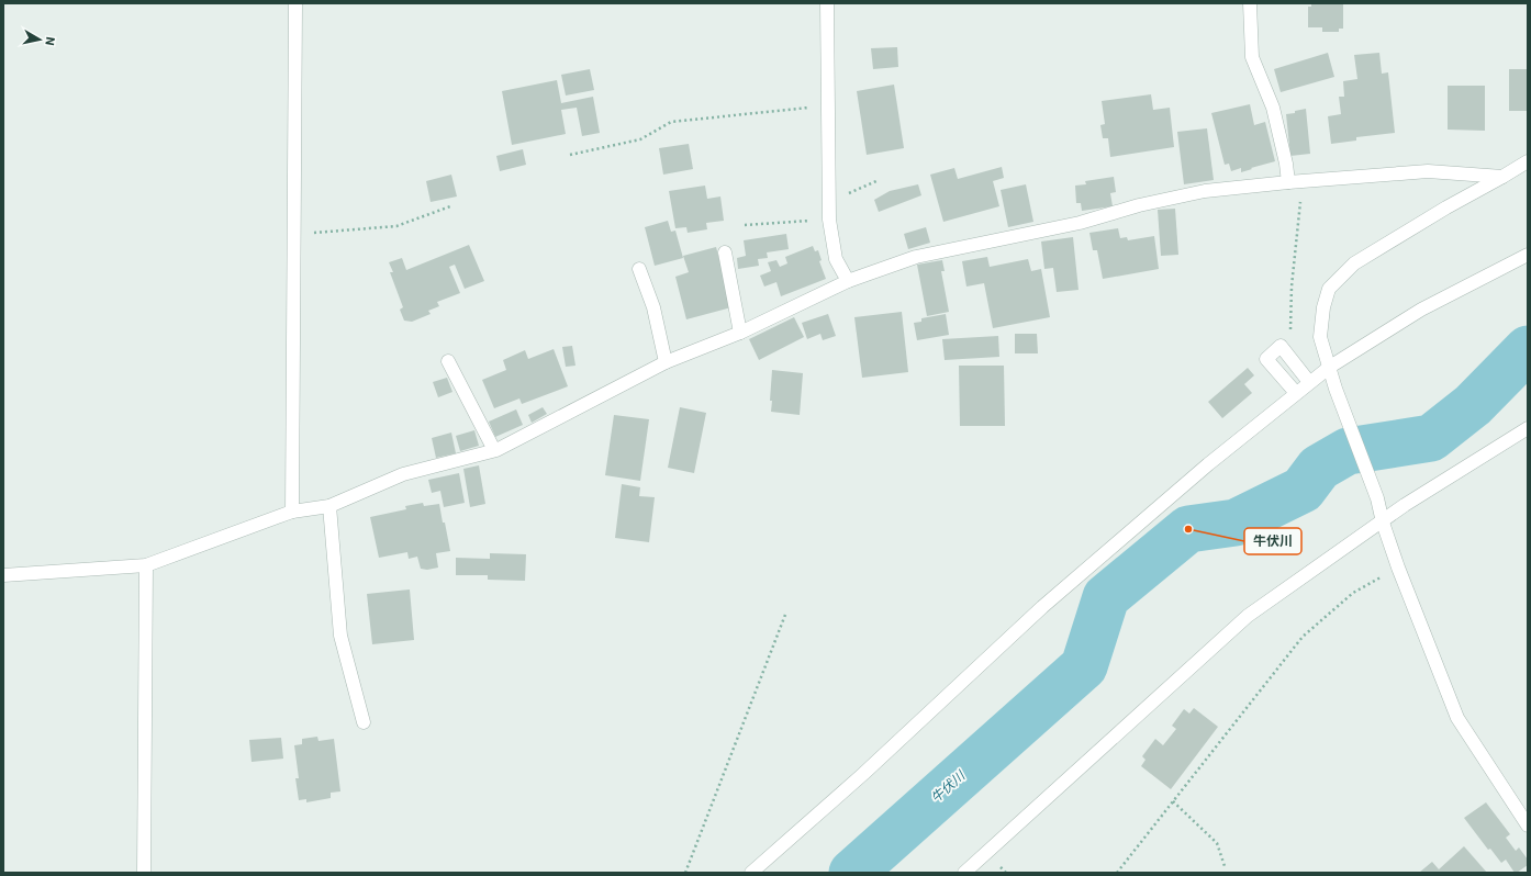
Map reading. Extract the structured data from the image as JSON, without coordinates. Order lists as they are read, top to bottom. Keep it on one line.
{"water":["牛伏川"],"places":["牛伏川"],"north":"right"}
